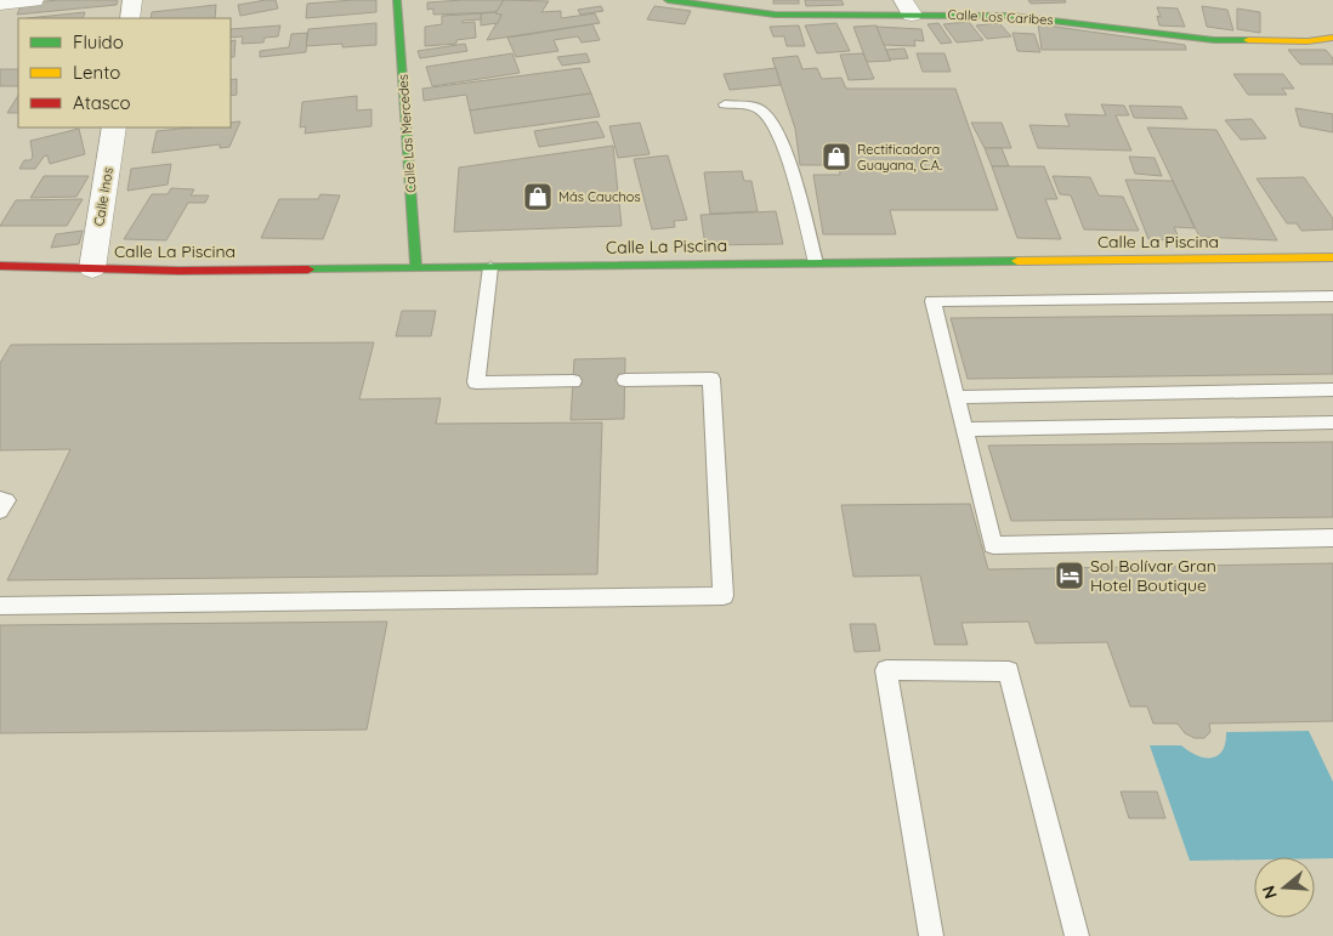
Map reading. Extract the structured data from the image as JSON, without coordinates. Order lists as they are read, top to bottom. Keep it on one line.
{"streets":{"street":["Calle Los Caribes","Calle Las Mercedes","Calle Inos","Calle La Piscina"]},"crossings":[["Calle Las Mercedes","Calle La Piscina"],["Calle Inos","Calle La Piscina"]],"places":{"shop":["Rectificadora Guayana, C.A.","Más Cauchos"],"hotel":["Sol Bolívar Gran Hotel Boutique"]},"legend":["Fluido","Lento","Atasco"],"north":"left"}
